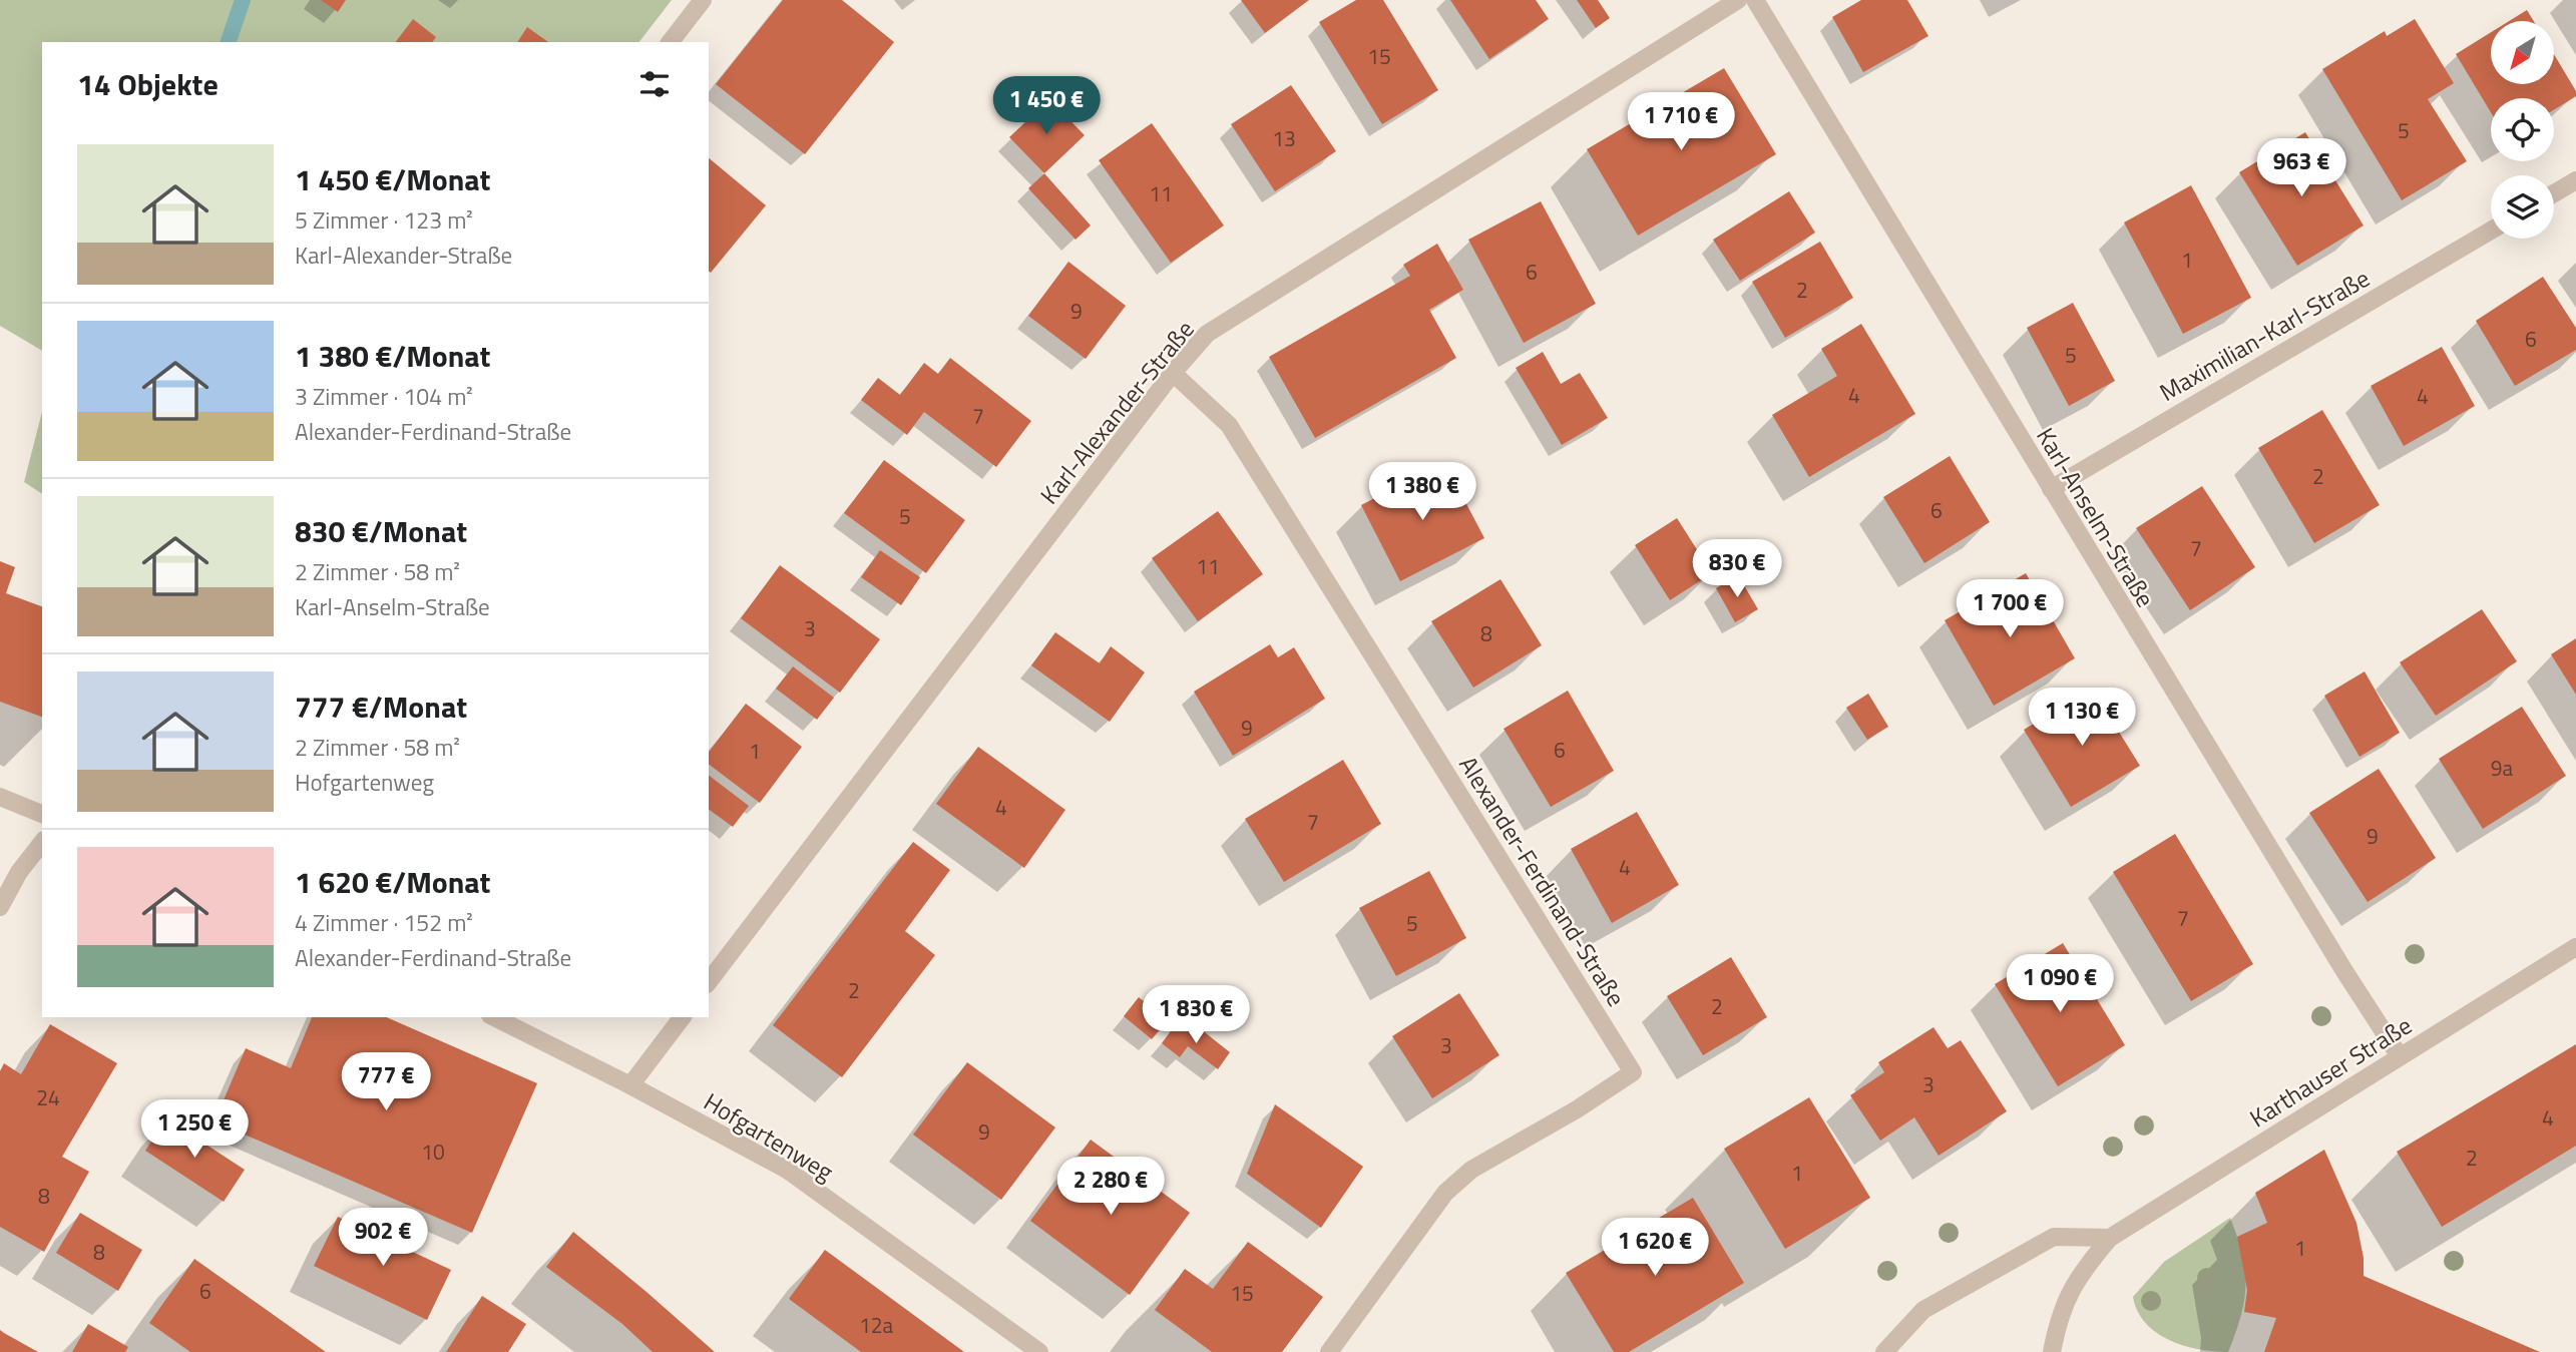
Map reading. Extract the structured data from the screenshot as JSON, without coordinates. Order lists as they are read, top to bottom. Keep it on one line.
{"streets":{"street":["Maximilian-Karl-Straße","Karl-Alexander-Straße","Karl-Anselm-Straße","Alexander-Ferdinand-Straße","Karthauser Straße","Hofgartenweg"]},"crossings":[["Maximilian-Karl-Straße","Karl-Anselm-Straße"],["Karl-Alexander-Straße","Alexander-Ferdinand-Straße"],["Karl-Anselm-Straße","Karthauser Straße"]],"house_numbers":["15","5","13","11","1","6","2","9","6","5","4","4","7","2","6","5","7","11","3","8","9","6","1","9a","4","7","9","4","7","5","2","2","3","3","24","4","9","10","2","1","8","1","8","6","15","12a"],"north":"bottom left","page":{"heading":"14 Objekte","price":["1 450 €","1 710 €","963 €","1 380 €","830 €","1 700 €","1 130 €","1 090 €","1 830 €","777 €","1 250 €","2 280 €","902 €","1 620 €"],"list":[{"name":"1 450 €/Monat","note":"5 Zimmer · 123 m² · Karl-Alexander-Straße"},{"name":"1 380 €/Monat","note":"3 Zimmer · 104 m² · Alexander-Ferdinand-Straße"},{"name":"830 €/Monat","note":"2 Zimmer · 58 m² · Karl-Anselm-Straße"},{"name":"777 €/Monat","note":"2 Zimmer · 58 m² · Hofgartenweg"},{"name":"1 620 €/Monat","note":"4 Zimmer · 152 m² · Alexander-Ferdinand-Straße"}]}}
